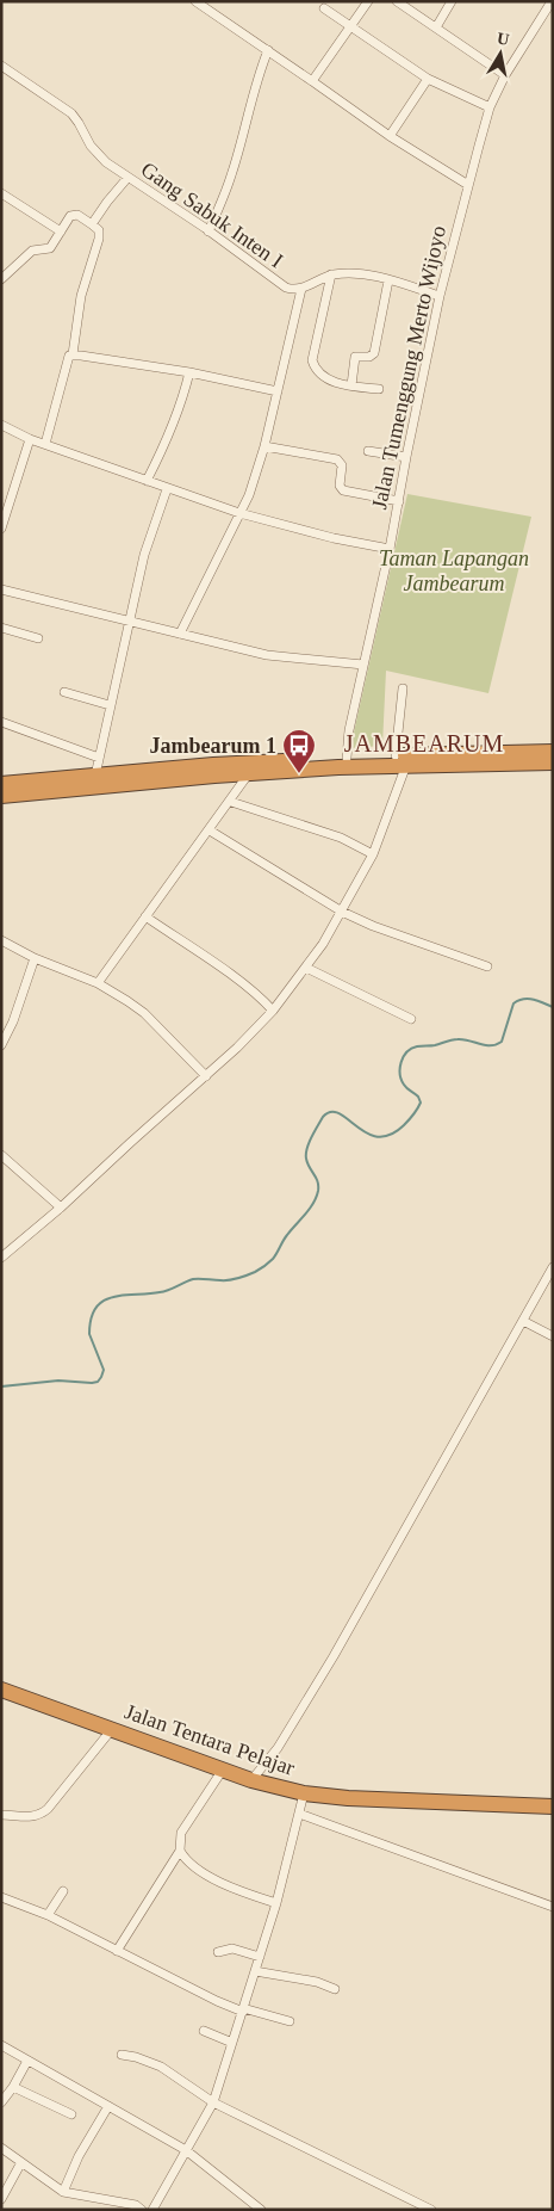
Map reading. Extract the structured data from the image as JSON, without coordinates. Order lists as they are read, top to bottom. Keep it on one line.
{"streets":{"highway":["Jalan Tentara Pelajar"],"street":["Gang Sabuk Inten I","Jalan Tumenggung Merto Wijoyo"]},"districts":["JAMBEARUM"],"parks":["Taman Lapangan Jambearum"],"places":{"bus stop":["Jambearum 1"]},"north":"top"}
